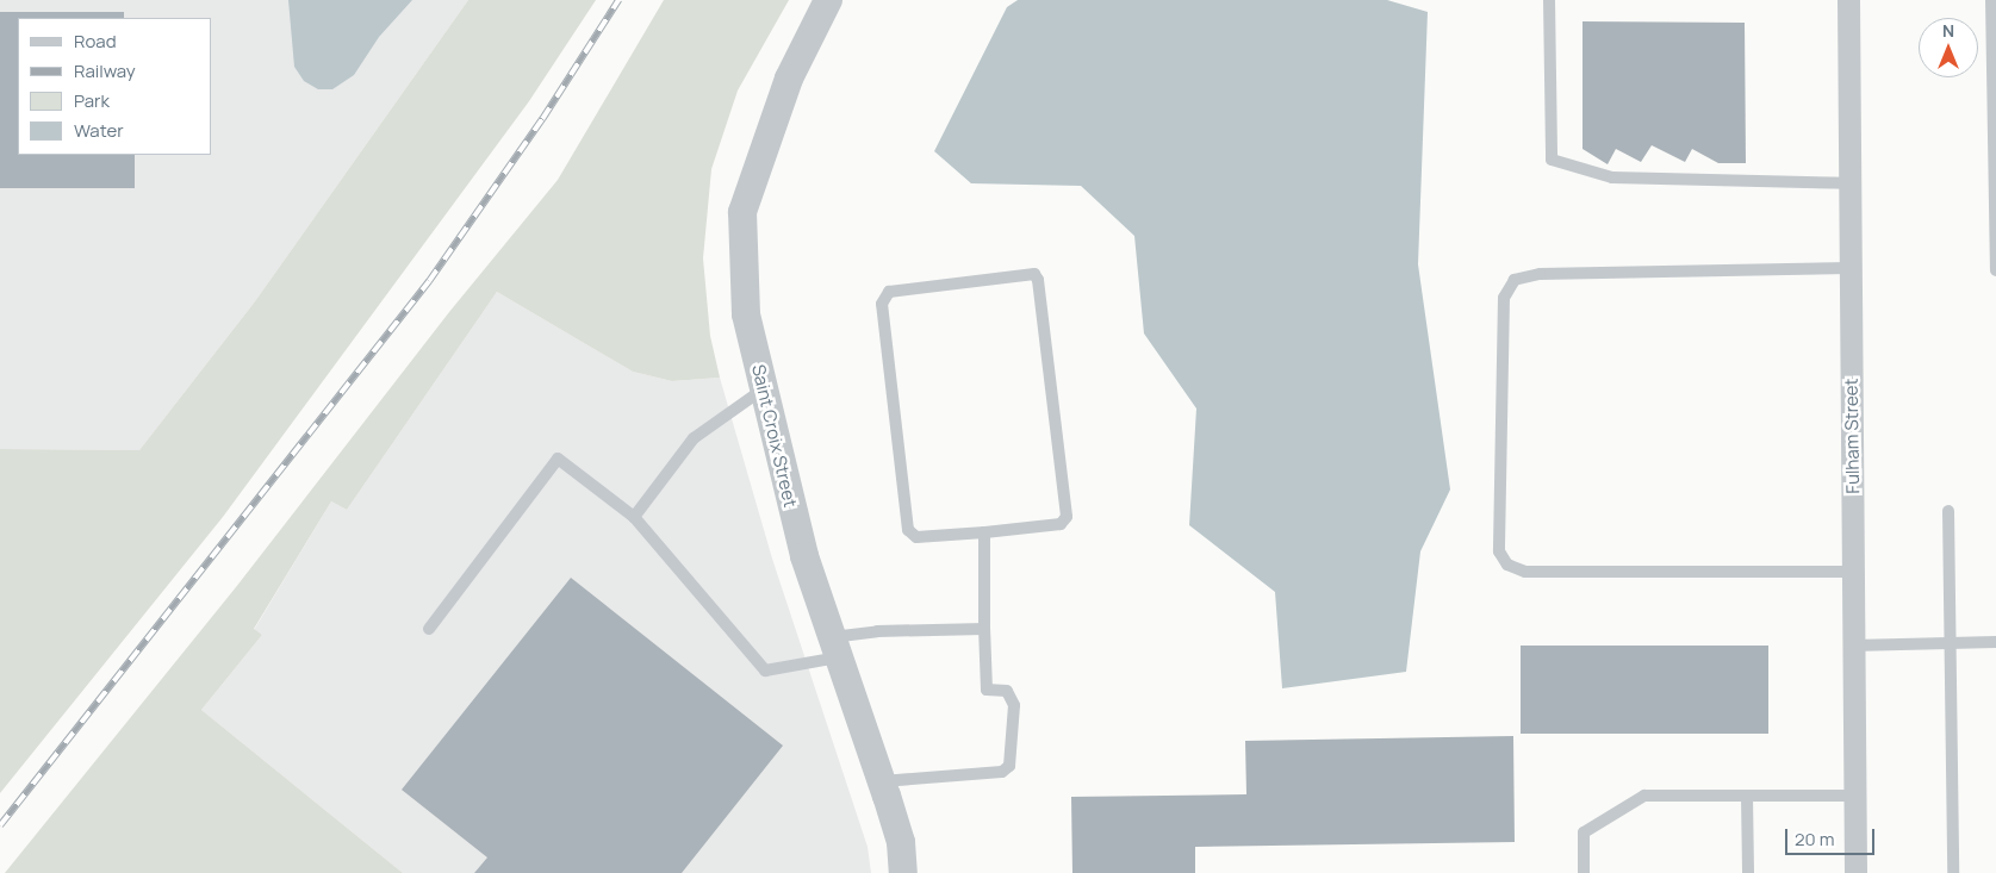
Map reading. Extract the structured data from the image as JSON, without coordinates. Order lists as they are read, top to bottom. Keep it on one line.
{"streets":{"street":["Saint Croix Street","Fulham Street"]},"legend":["Road","Railway","Park","Water"],"scale_bar":"20 m","north":"top"}
